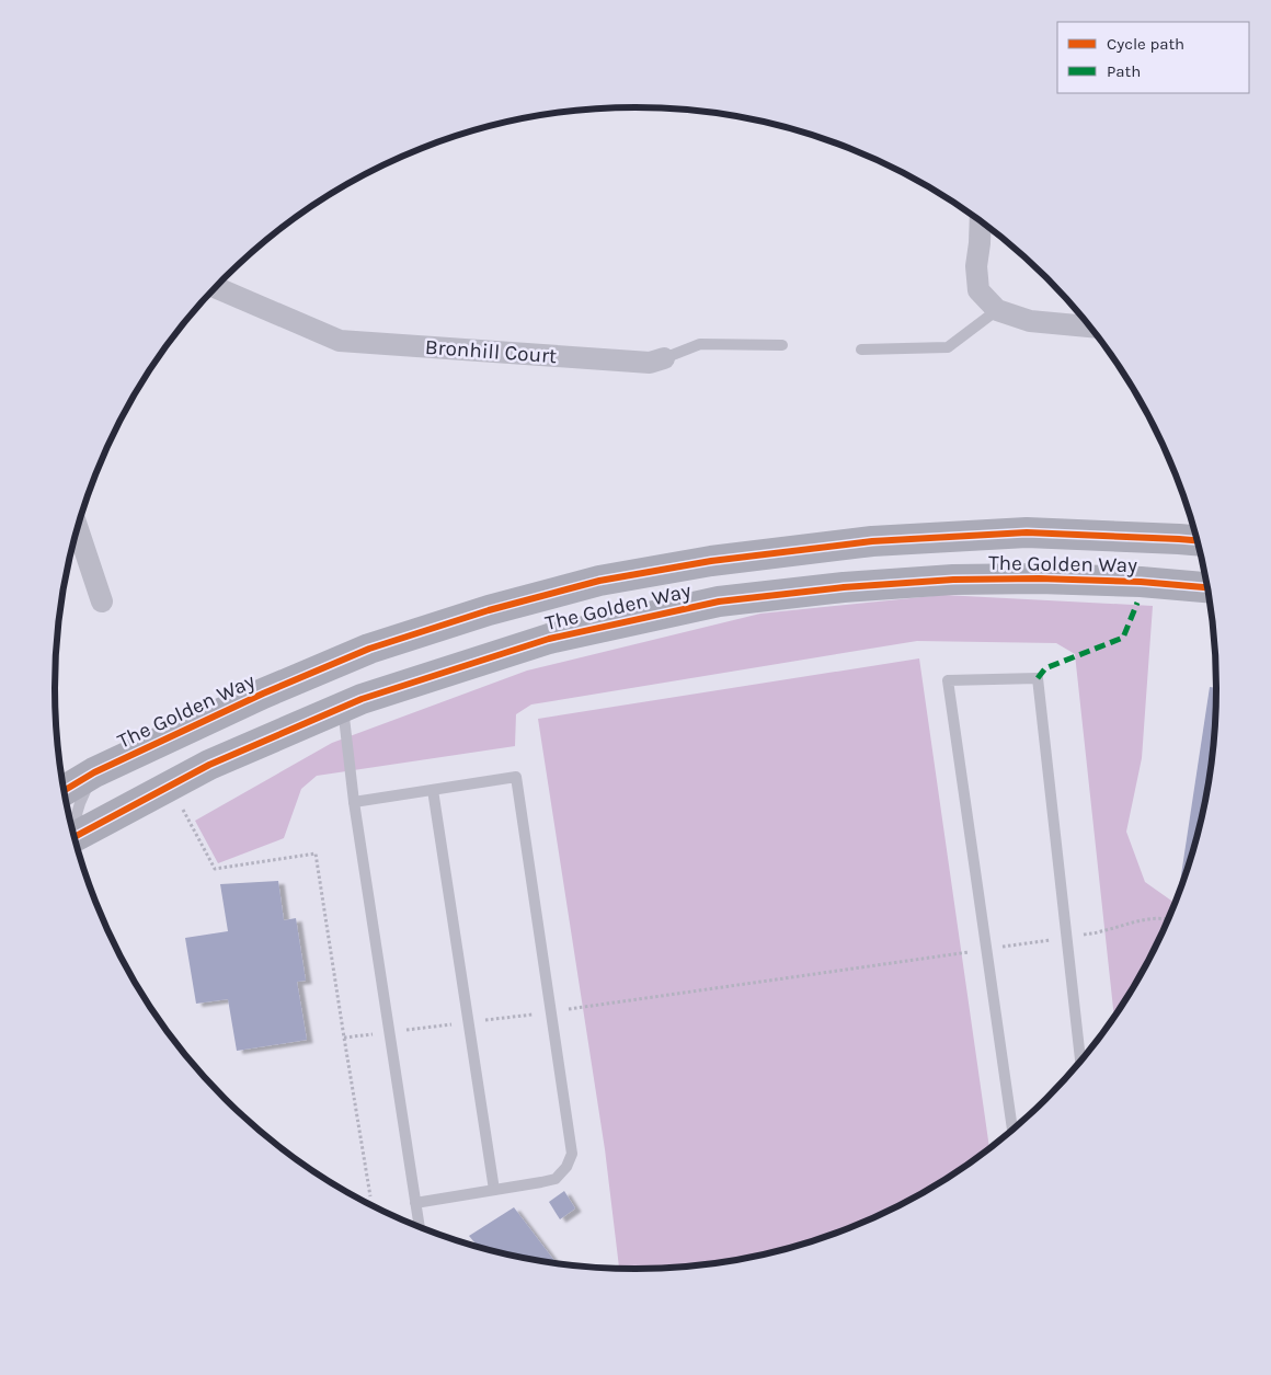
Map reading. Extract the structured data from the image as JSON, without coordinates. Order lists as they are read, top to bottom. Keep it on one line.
{"streets":{"main road":["The Golden Way"],"street":["Bronhill Court"]},"legend":["Cycle path","Path"]}
